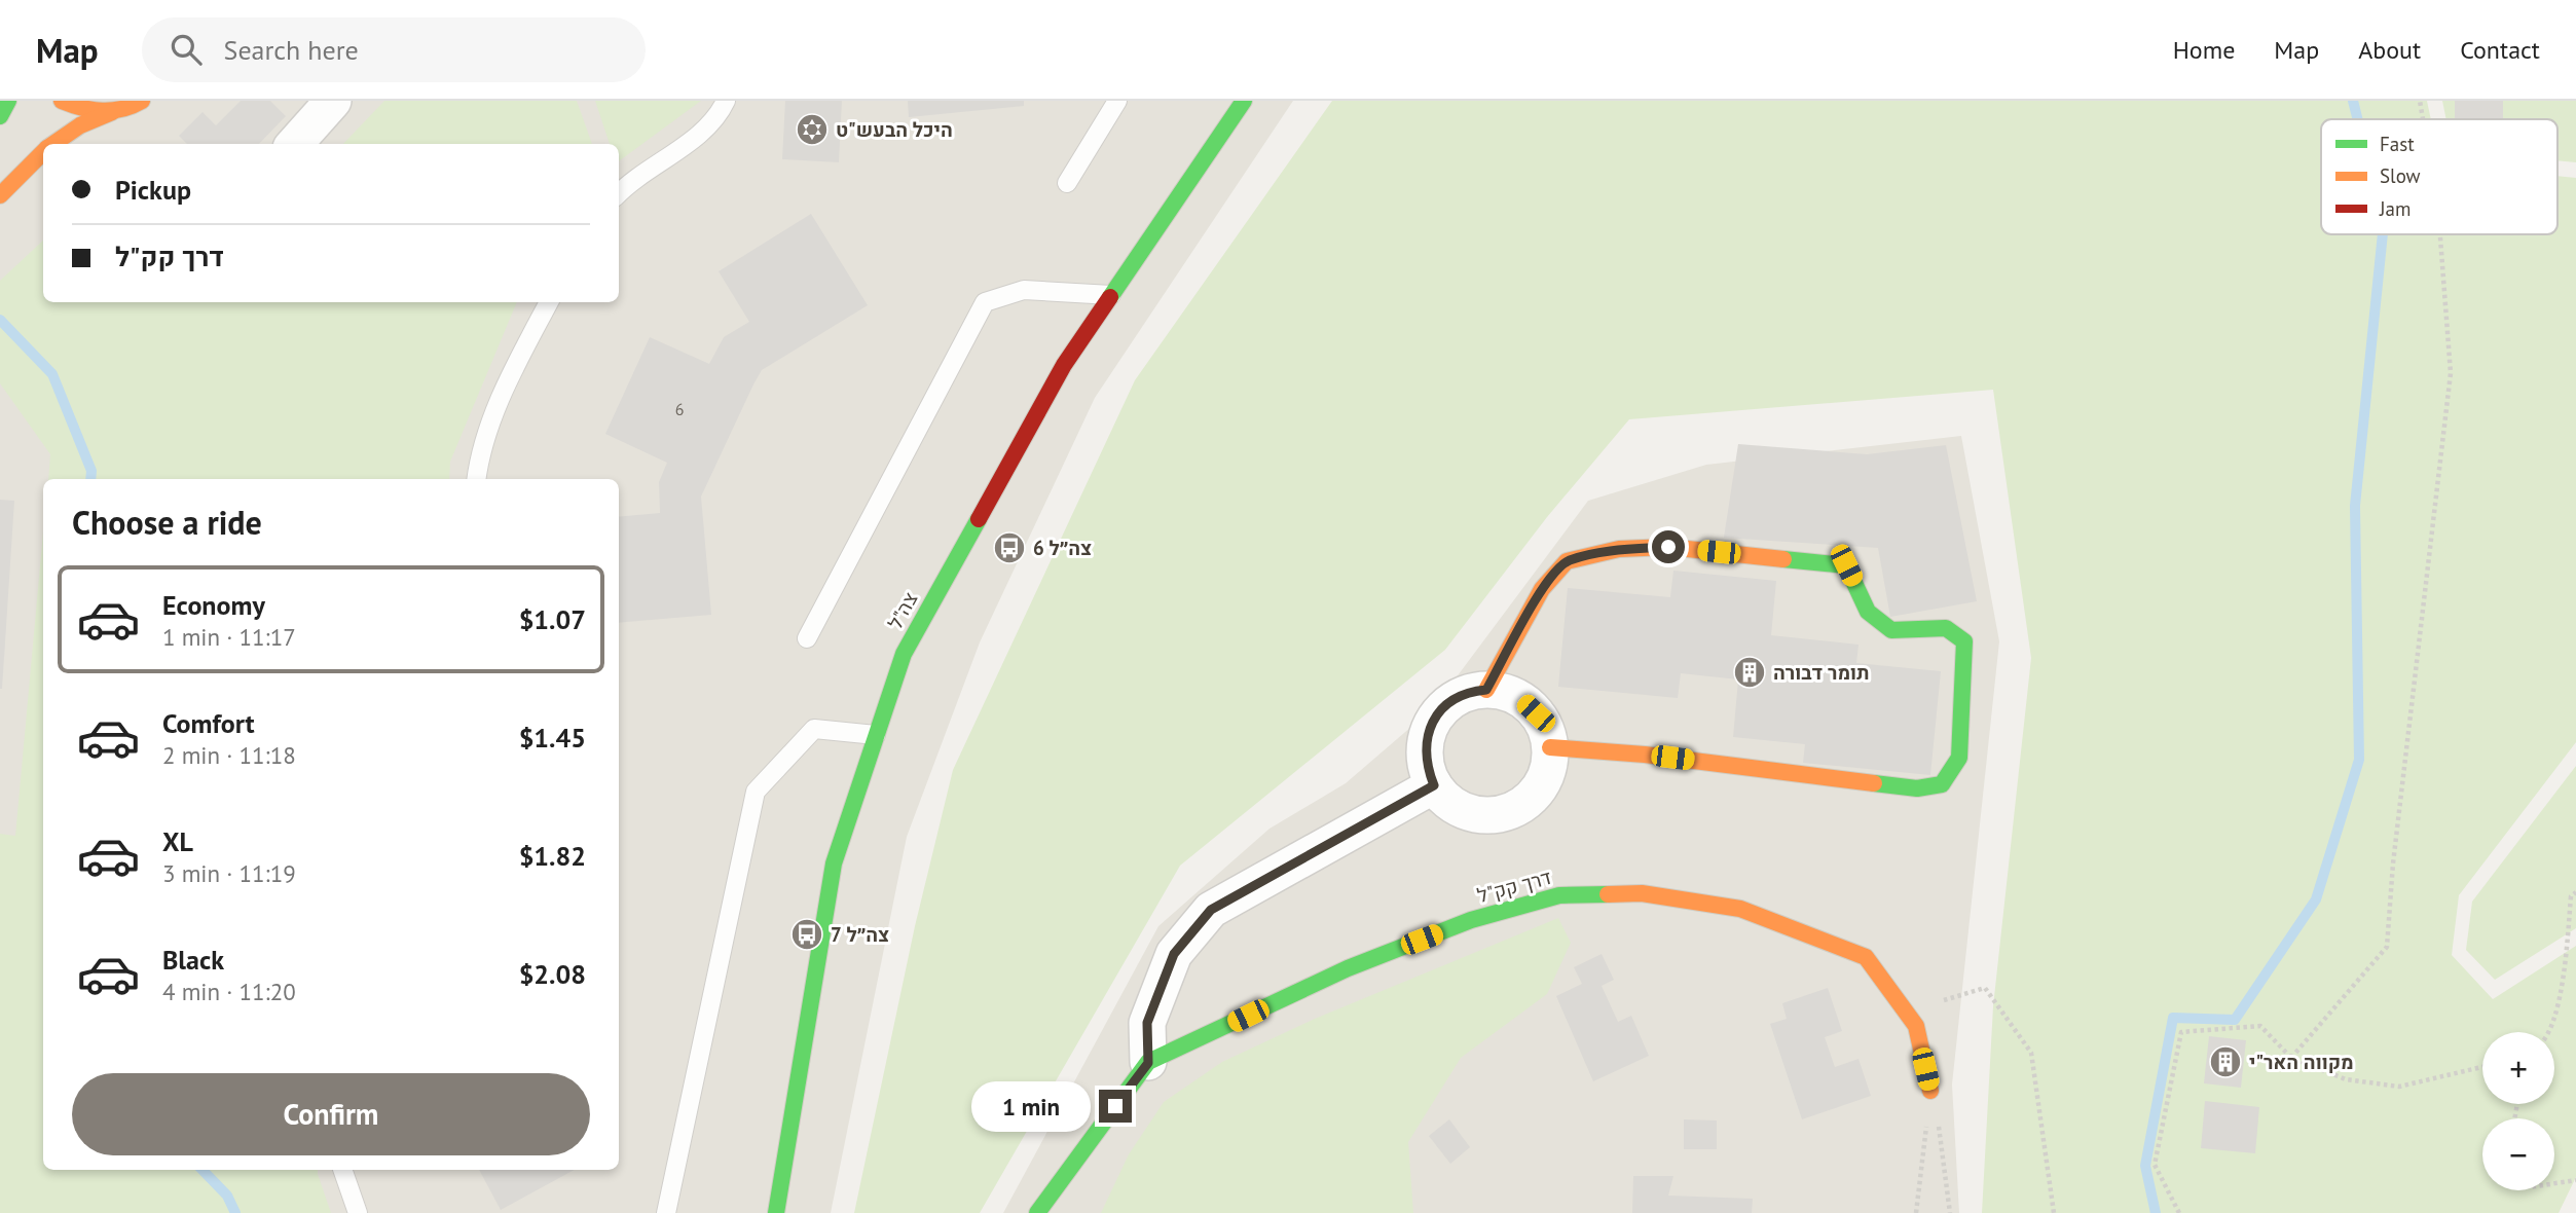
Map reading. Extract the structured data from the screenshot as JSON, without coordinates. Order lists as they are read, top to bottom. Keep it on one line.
{"streets":{"street":["צה\"ל","דרך קק\"ל"]},"places":{"synagogue":["היכל הבעש\"ט"],"bus stop":["צה״ל 6","צה״ל 7"],"building":["תומר דבורה","מקווה האר\"י"]},"house_numbers":["6"],"legend":["Fast","Slow","Jam"],"page":{"header":"Map","search":"Search here","nav":["Home","Map","About","Contact"],"banner":["Pickup","דרך קק\"ל"],"heading":"Choose a ride","list":[{"name":"Economy","note":"1 min · 11:17","value":"$1.07"},{"name":"Comfort","note":"2 min · 11:18","value":"$1.45"},{"name":"XL","note":"3 min · 11:19","value":"$1.82"},{"name":"Black","note":"4 min · 11:20","value":"$2.08"}],"map_buttons":["+","−"],"buttons":"Confirm","bubble":"1 min"}}
